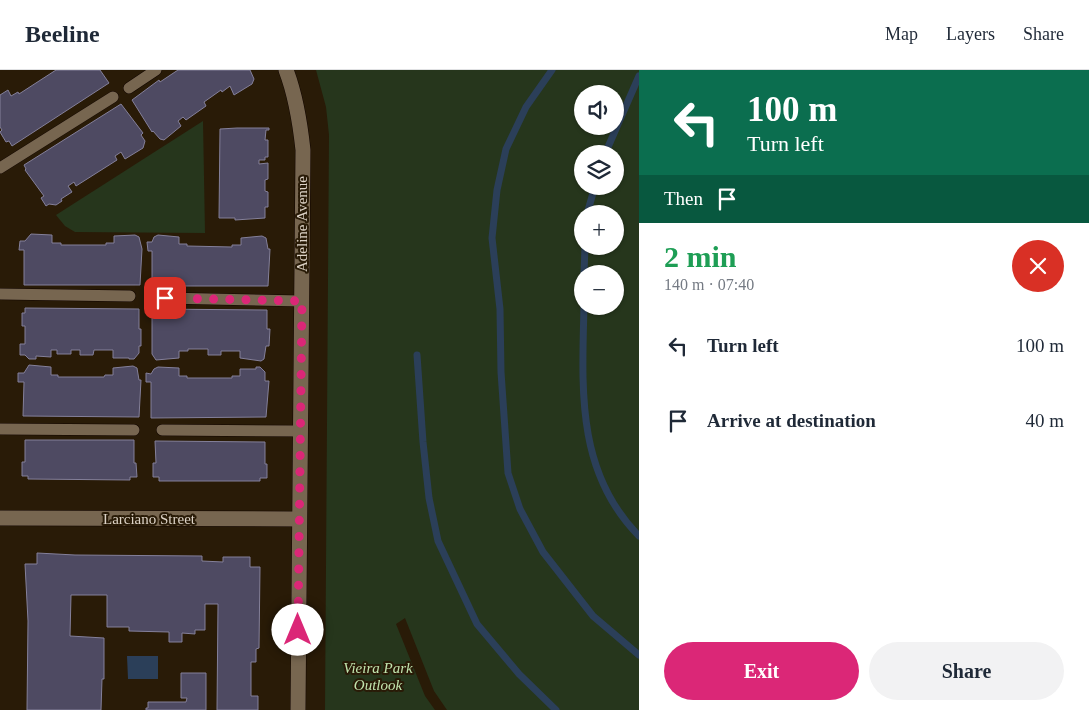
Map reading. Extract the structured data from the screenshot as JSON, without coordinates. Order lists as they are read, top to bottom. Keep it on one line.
{"streets":{"street":["Adeline Avenue","Larciano Street"]},"crossings":[["Adeline Avenue","Larciano Street"]],"parks":["Vieira Park Outlook"],"page":{"header":"Beeline","nav":["Map","Layers","Share"],"turn":["100 m","Turn left"],"map_buttons":["+","−"],"then":"Then","heading":["2 min","140 m · 07:40"],"list":[{"name":"Turn left","value":"100 m"},{"name":"Arrive at destination","value":"40 m"}],"buttons":["Exit","Share"]}}
